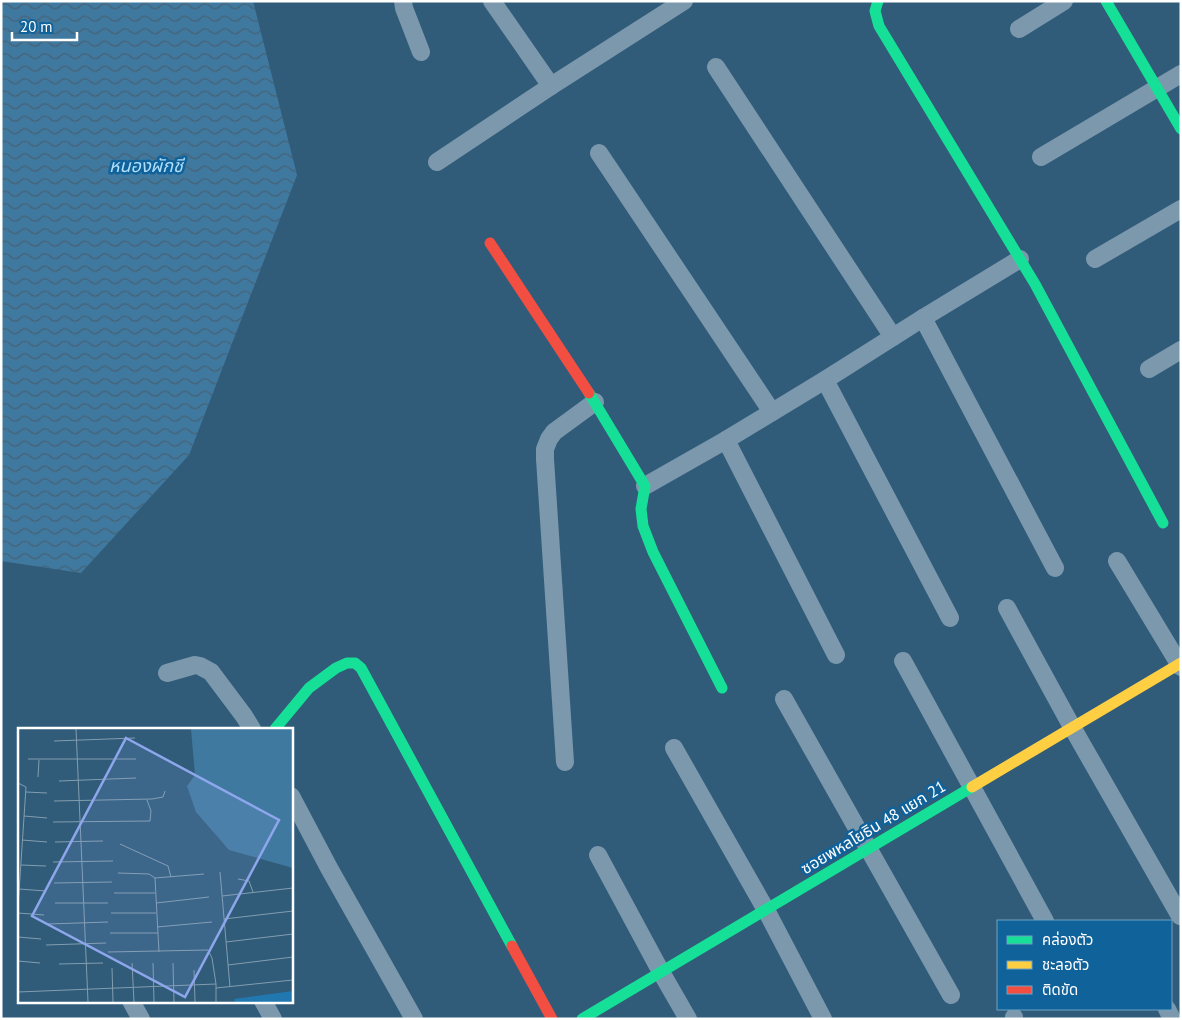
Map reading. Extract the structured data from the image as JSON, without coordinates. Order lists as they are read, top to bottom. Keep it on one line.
{"streets":{"street":["ซอยพหลโยธิน 48 แยก 21"]},"water":["หนองผักชี"],"legend":["คล่องตัว","ชะลอตัว","ติดขัด"],"scale_bar":"20 m"}
